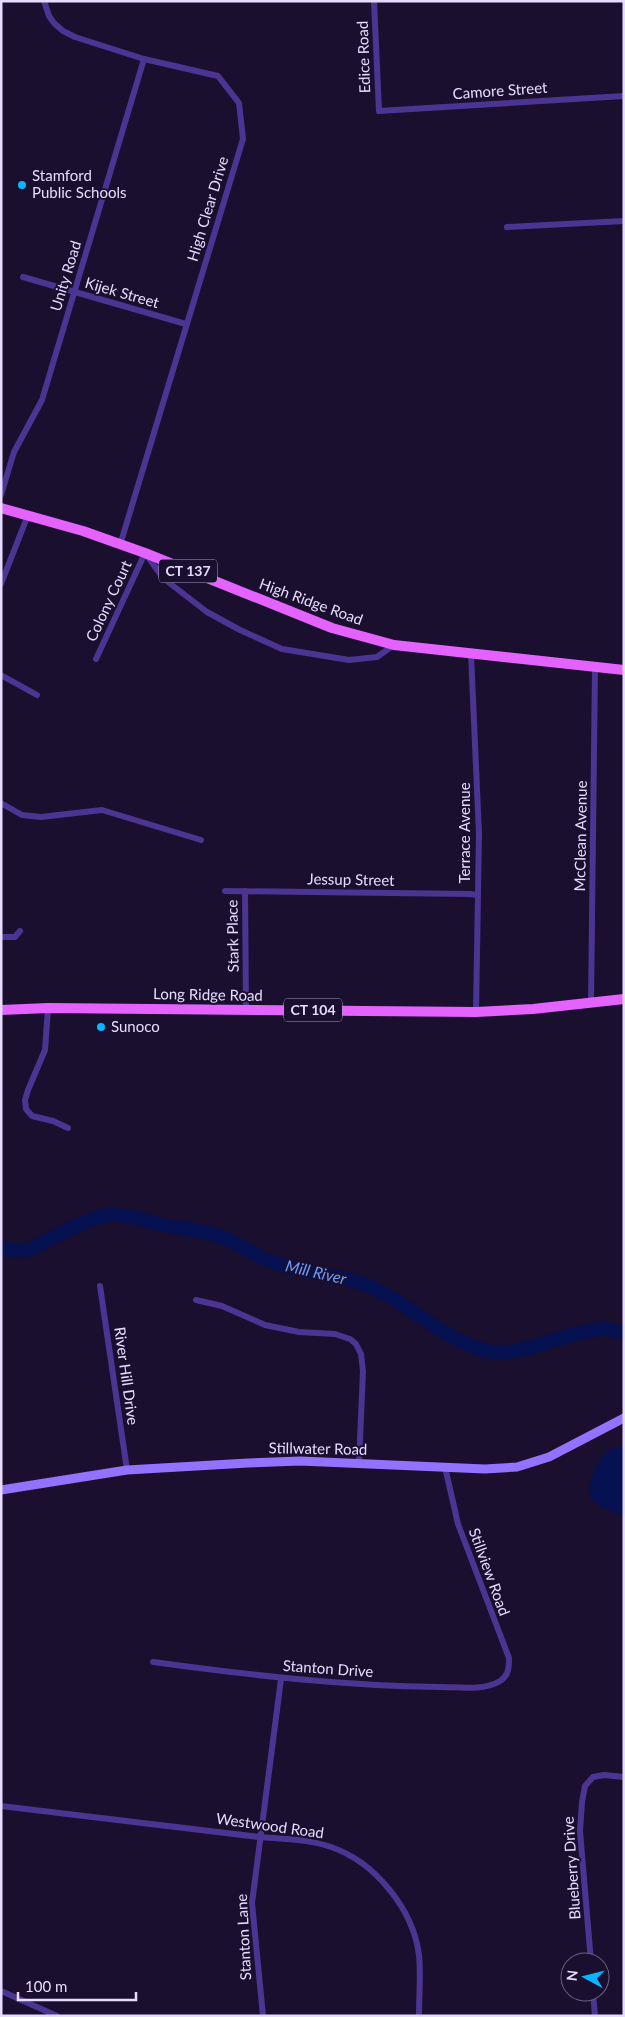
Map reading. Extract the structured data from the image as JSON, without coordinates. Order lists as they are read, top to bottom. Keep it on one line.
{"streets":{"main road":["CT 137","High Ridge Road","Long Ridge Road","CT 104","Stillwater Road"],"street":["Edice Road","Camore Street","High Clear Drive","Unity Road","Kijek Street","Colony Court","Terrace Avenue","McClean Avenue","Jessup Street","Stark Place","River Hill Drive","Stillview Road","Stanton Drive","Westwood Road","Blueberry Drive","Stanton Lane"]},"crossings":[["Edice Road","Camore Street"],["High Clear Drive","Unity Road"],["High Clear Drive","Kijek Street"],["High Clear Drive","High Ridge Road"],["Unity Road","Kijek Street"],["Colony Court","High Ridge Road"],["High Ridge Road","Terrace Avenue"],["High Ridge Road","McClean Avenue"],["Terrace Avenue","Jessup Street"],["Terrace Avenue","Long Ridge Road"],["McClean Avenue","Long Ridge Road"],["Jessup Street","Stark Place"],["Stark Place","Long Ridge Road"],["River Hill Drive","Stillwater Road"],["Stillwater Road","Stillview Road"],["Stillview Road","Stanton Drive"],["Stanton Drive","Stanton Lane"],["Westwood Road","Stanton Lane"]],"water":["Mill River"],"places":["Stamford Public Schools","Sunoco"],"scale_bar":"100 m","north":"left"}
